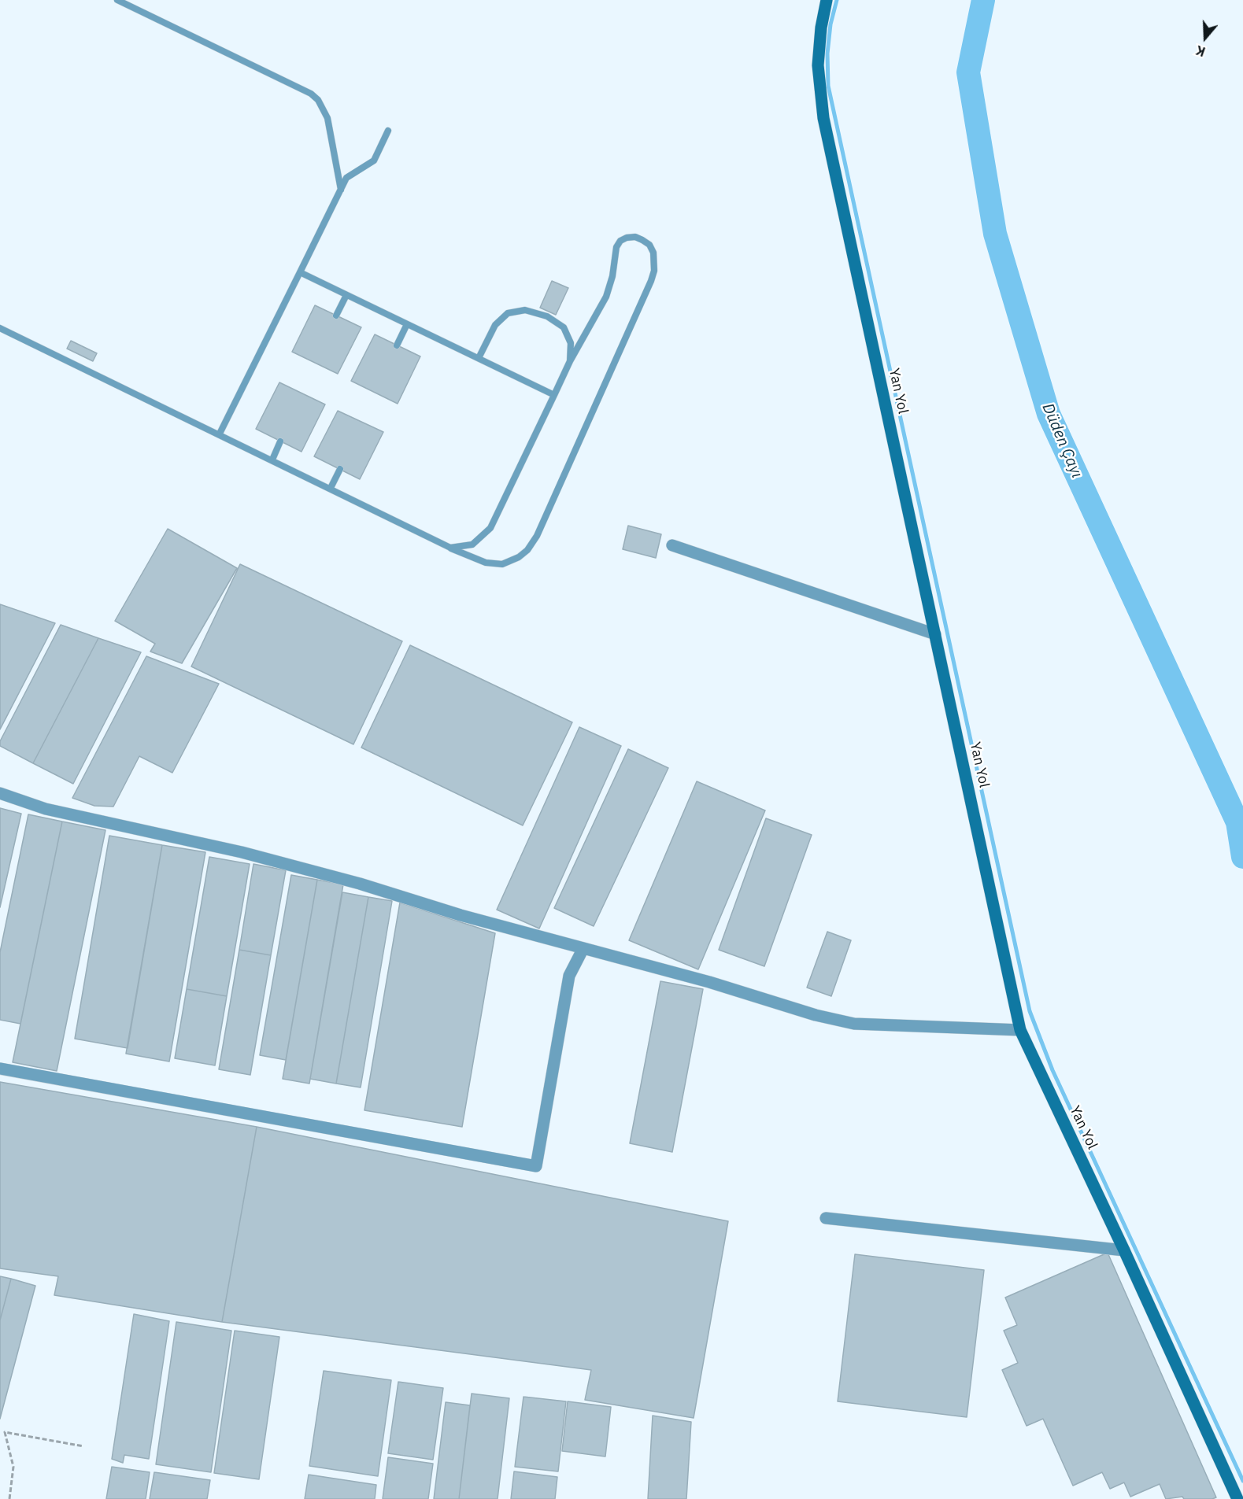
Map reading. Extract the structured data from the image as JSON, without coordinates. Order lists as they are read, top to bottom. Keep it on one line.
{"streets":{"street":["Yan Yol"]},"water":["Düden Çayı"],"north":"bottom"}
